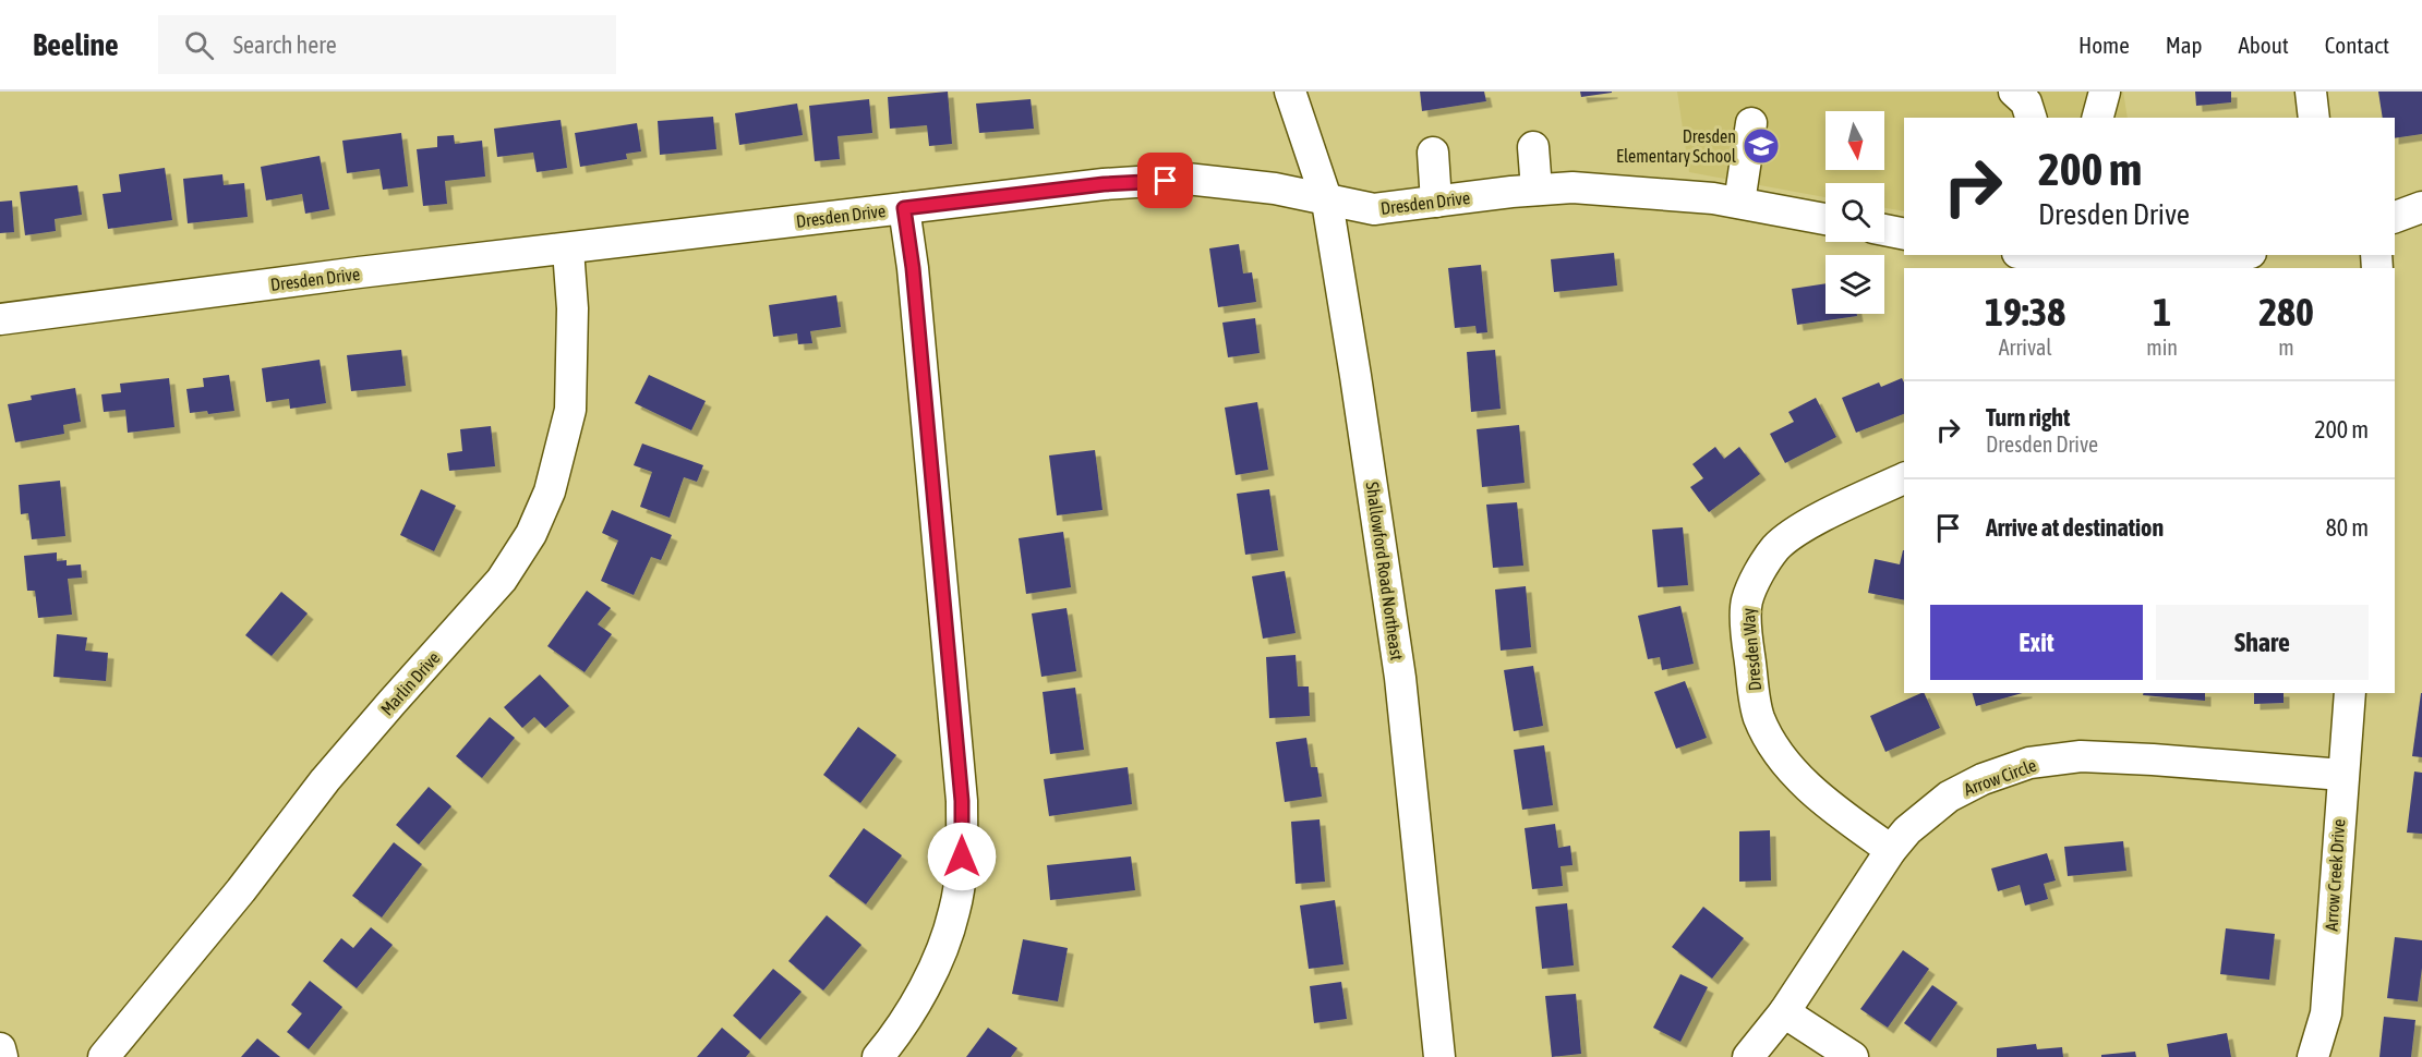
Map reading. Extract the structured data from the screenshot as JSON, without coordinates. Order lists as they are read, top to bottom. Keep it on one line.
{"streets":{"street":["Dresden Drive","Shallowford Road Northeast","Dresden Way","Marlin Drive","Arrow Circle","Arrow Creek Drive"]},"crossings":[["Dresden Drive","Shallowford Road Northeast"],["Dresden Drive","Marlin Drive"],["Dresden Way","Arrow Circle"],["Arrow Circle","Arrow Creek Drive"]],"places":{"school or university":["Dresden Elementary School"]},"north":"bottom","page":{"header":"Beeline","search":"Search here","nav":["Home","Map","About","Contact"],"turn":["200 m","Dresden Drive"],"eta":["19:38","Arrival","1","min","280","m"],"list":[{"name":"Turn right","note":"Dresden Drive","value":"200 m"},{"name":"Arrive at destination","value":"80 m"}],"buttons":["Exit","Share"]}}
